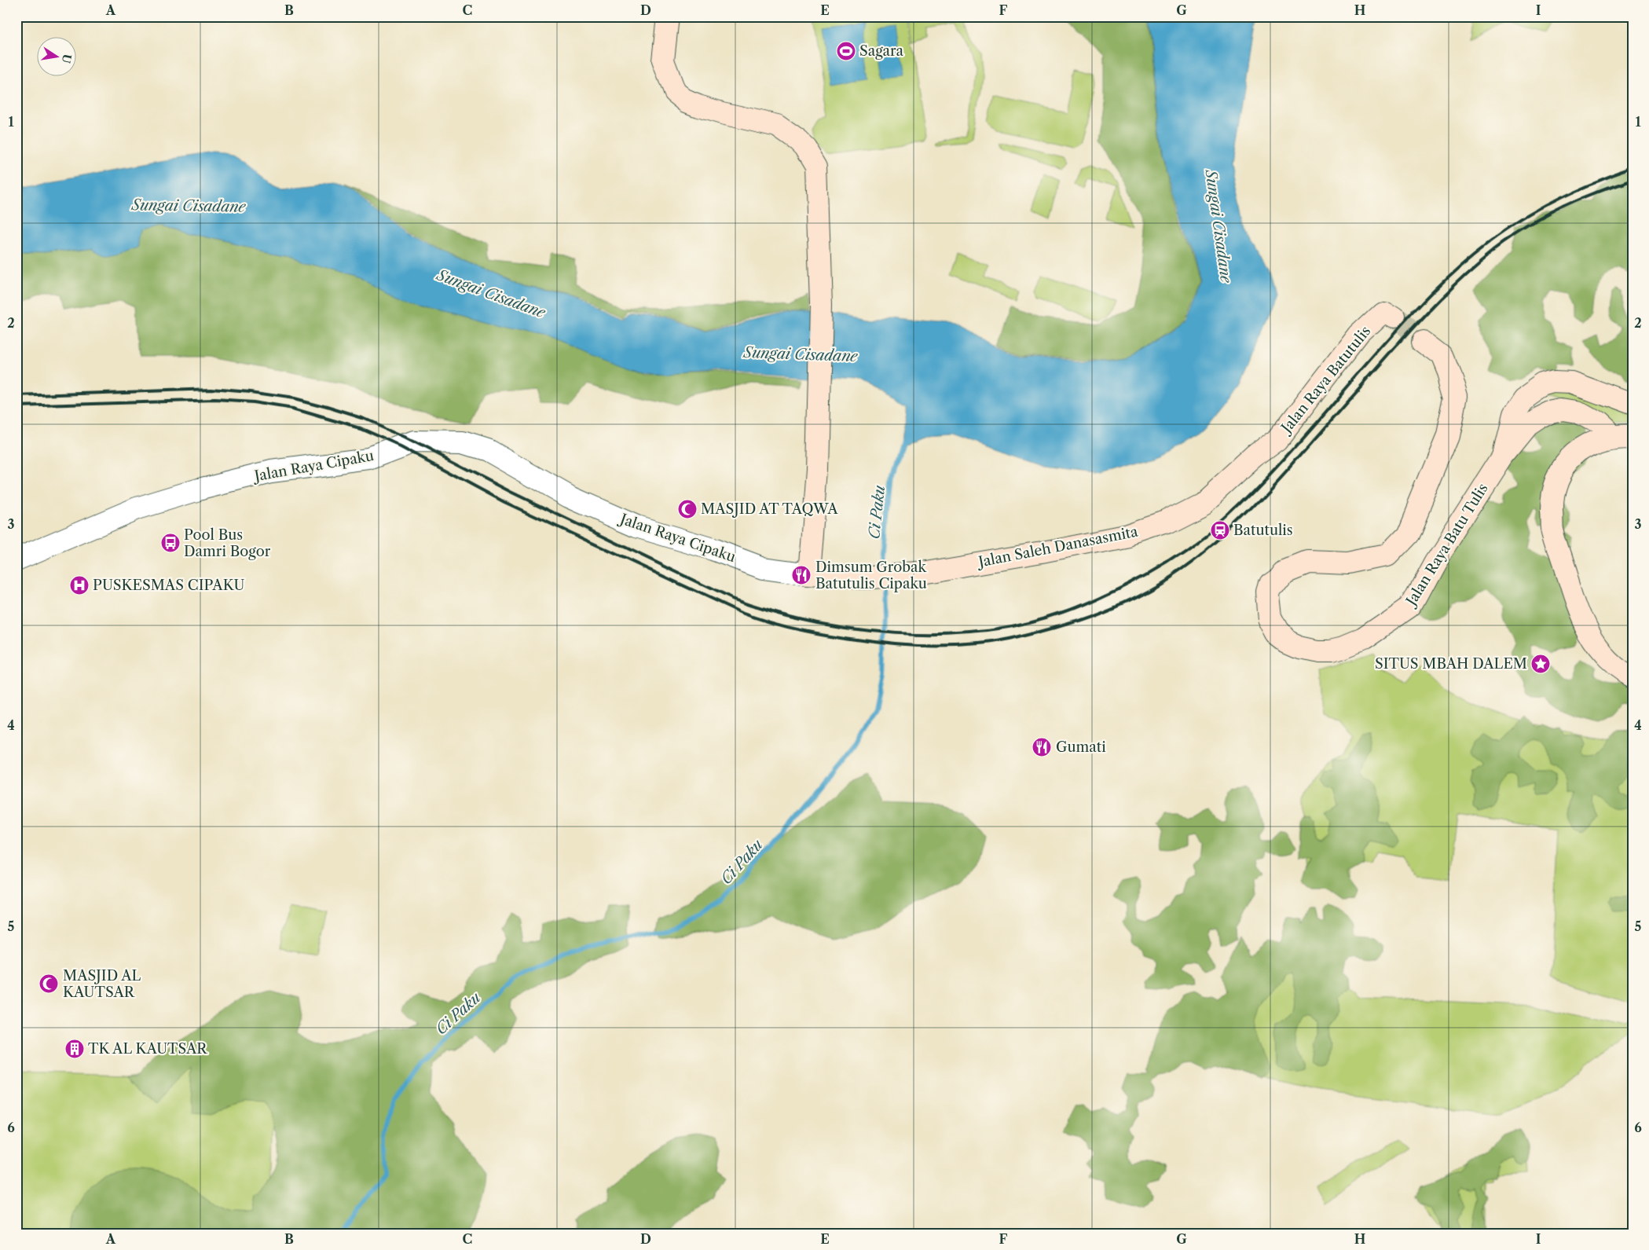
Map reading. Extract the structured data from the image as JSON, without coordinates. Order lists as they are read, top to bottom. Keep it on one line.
{"streets":{"main road":["Jalan Raya Batutulis","Jalan Raya Batu Tulis","Jalan Saleh Danasasmita"],"street":["Jalan Raya Cipaku"]},"crossings":[["Jalan Raya Batutulis","Jalan Saleh Danasasmita"],["Jalan Raya Cipaku","Jalan Saleh Danasasmita"]],"water":["Sungai Cisadane","Ci Paku"],"places":{"sports":["Sagara"],"mosque":["MASJID AT TAQWA","MASJID AL KAUTSAR"],"station":["Batutulis"],"bus stop":["Pool Bus Damri Bogor"],"restaurant":["Dimsum Grobak Batutulis Cipaku","Gumati"],"hospital":["PUSKESMAS CIPAKU"],"place":["SITUS MBAH DALEM"],"building":["TK AL KAUTSAR"]},"north":"right","grid":{"columns":["A","B","C","D","E","F","G","H","I"],"rows":["1","2","3","4","5","6"]}}
